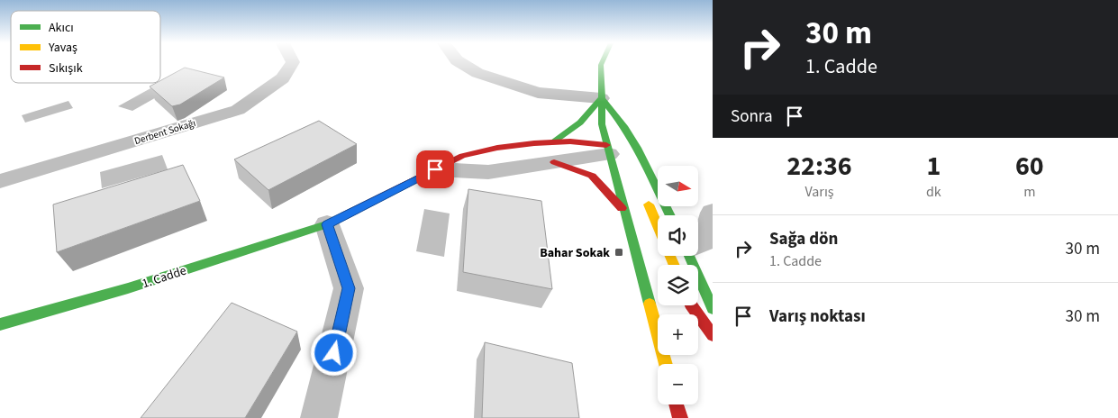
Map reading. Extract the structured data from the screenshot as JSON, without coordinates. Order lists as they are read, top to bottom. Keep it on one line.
{"streets":{"main road":["1. Cadde"],"street":["Derbent Sokağı"]},"places":{"transit":["Bahar Sokak"]},"legend":["Akıcı","Yavaş","Sıkışık"],"north":"right","page":{"turn":["30 m","1. Cadde"],"then":"Sonra","eta":["22:36","Varış","1","dk","60","m"],"map_buttons":["+","−"],"list":[{"name":"Sağa dön","note":"1. Cadde","value":"30 m"},{"name":"Varış noktası","value":"30 m"}]}}
